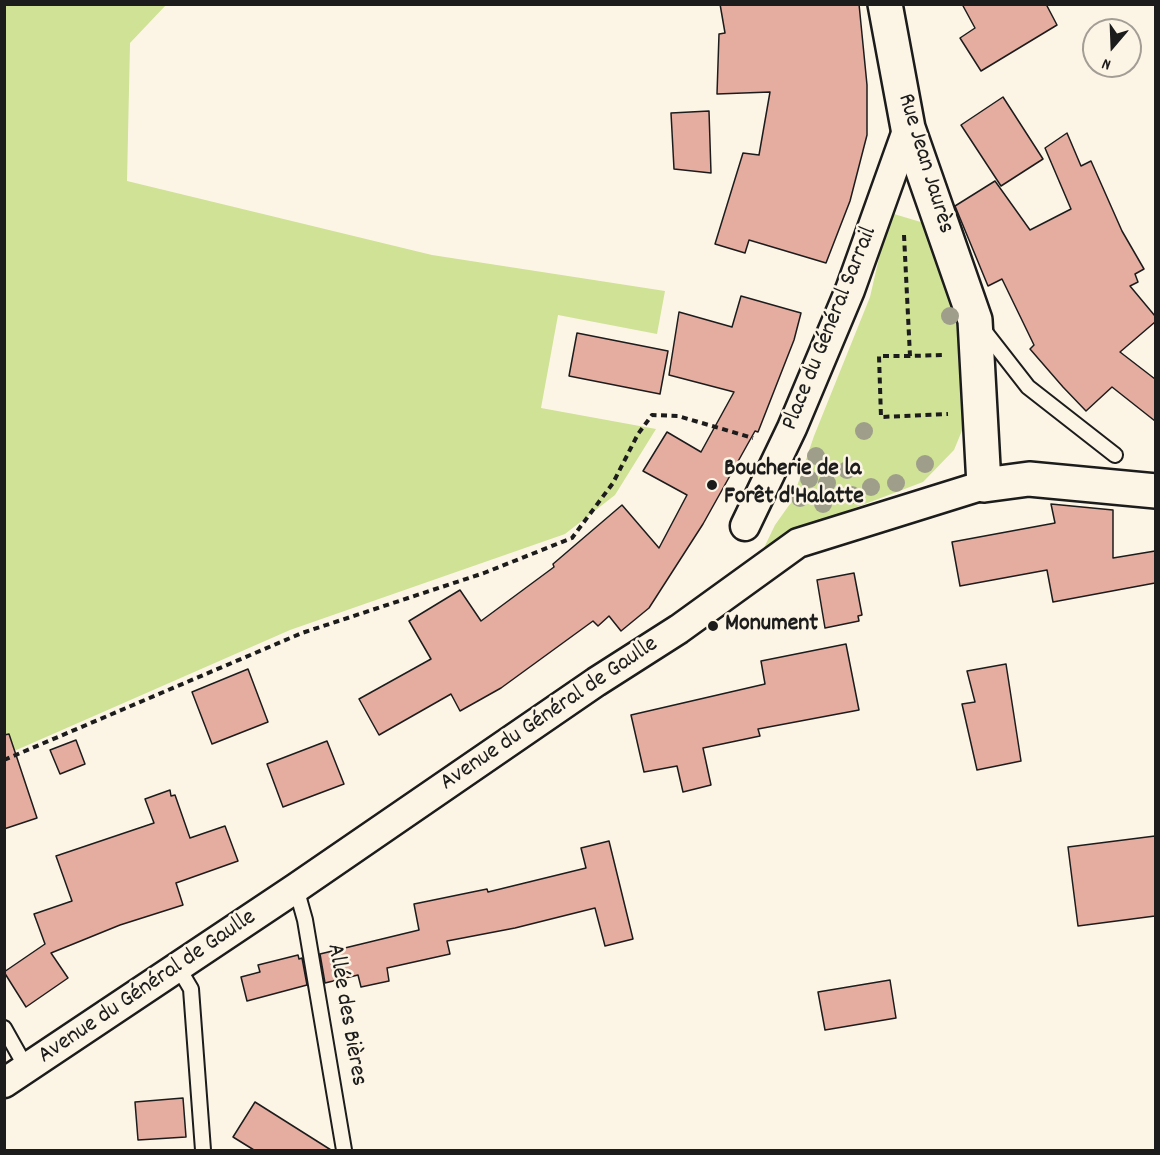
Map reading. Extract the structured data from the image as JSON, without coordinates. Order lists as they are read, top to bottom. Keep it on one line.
{"streets":{"street":["Rue Jean Jaurès","Place du Général Sarrail","Avenue du Général de Gaulle"],"lane":["Allée des Bières"]},"crossings":[["Rue Jean Jaurès","Place du Général Sarrail"],["Avenue du Général de Gaulle","Allée des Bières"]],"places":["Boucherie de la Forêt d'Halatte","Monument"],"north":"bottom"}
